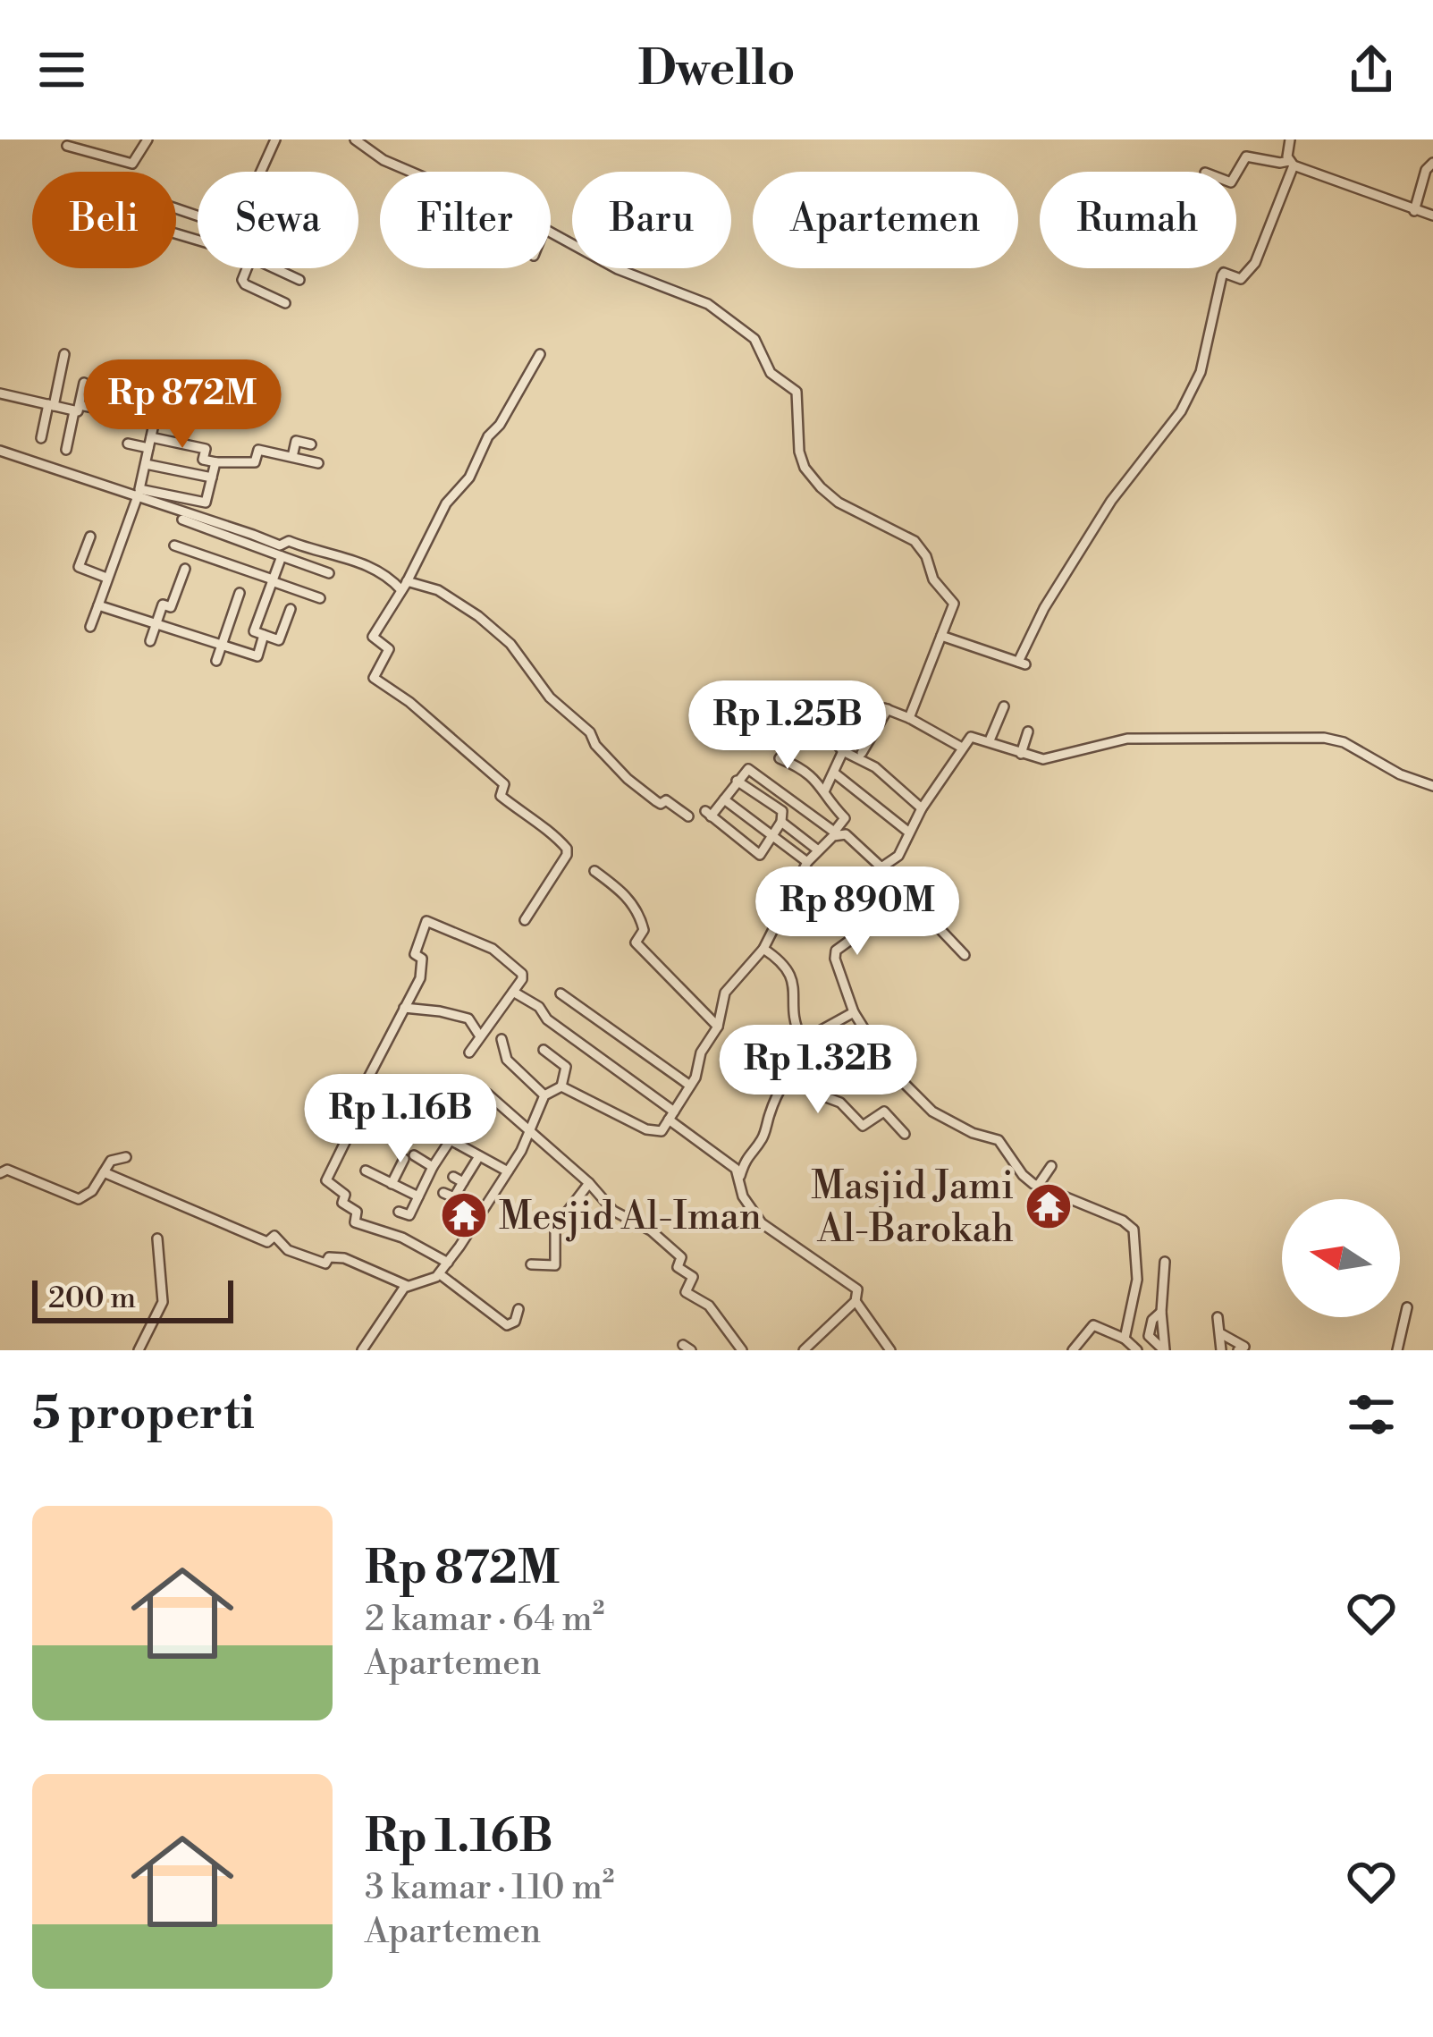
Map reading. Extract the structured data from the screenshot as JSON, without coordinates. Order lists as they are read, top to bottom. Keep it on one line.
{"places":{"temple":["Masjid Jami Al-Barokah","Mesjid Al-Iman"]},"scale_bar":"200 m","north":"left","page":{"header":"Dwello","chip":["Beli","Sewa","Filter","Baru","Apartemen","Rumah"],"price":["Rp 872M","Rp 1.25B","Rp 890M","Rp 1.32B","Rp 1.16B"],"scale":"200 m","heading":"5 properti","list":[{"name":"Rp 872M","note":"2 kamar · 64 m² · Apartemen"},{"name":"Rp 1.16B","note":"3 kamar · 110 m² · Apartemen"}]}}
